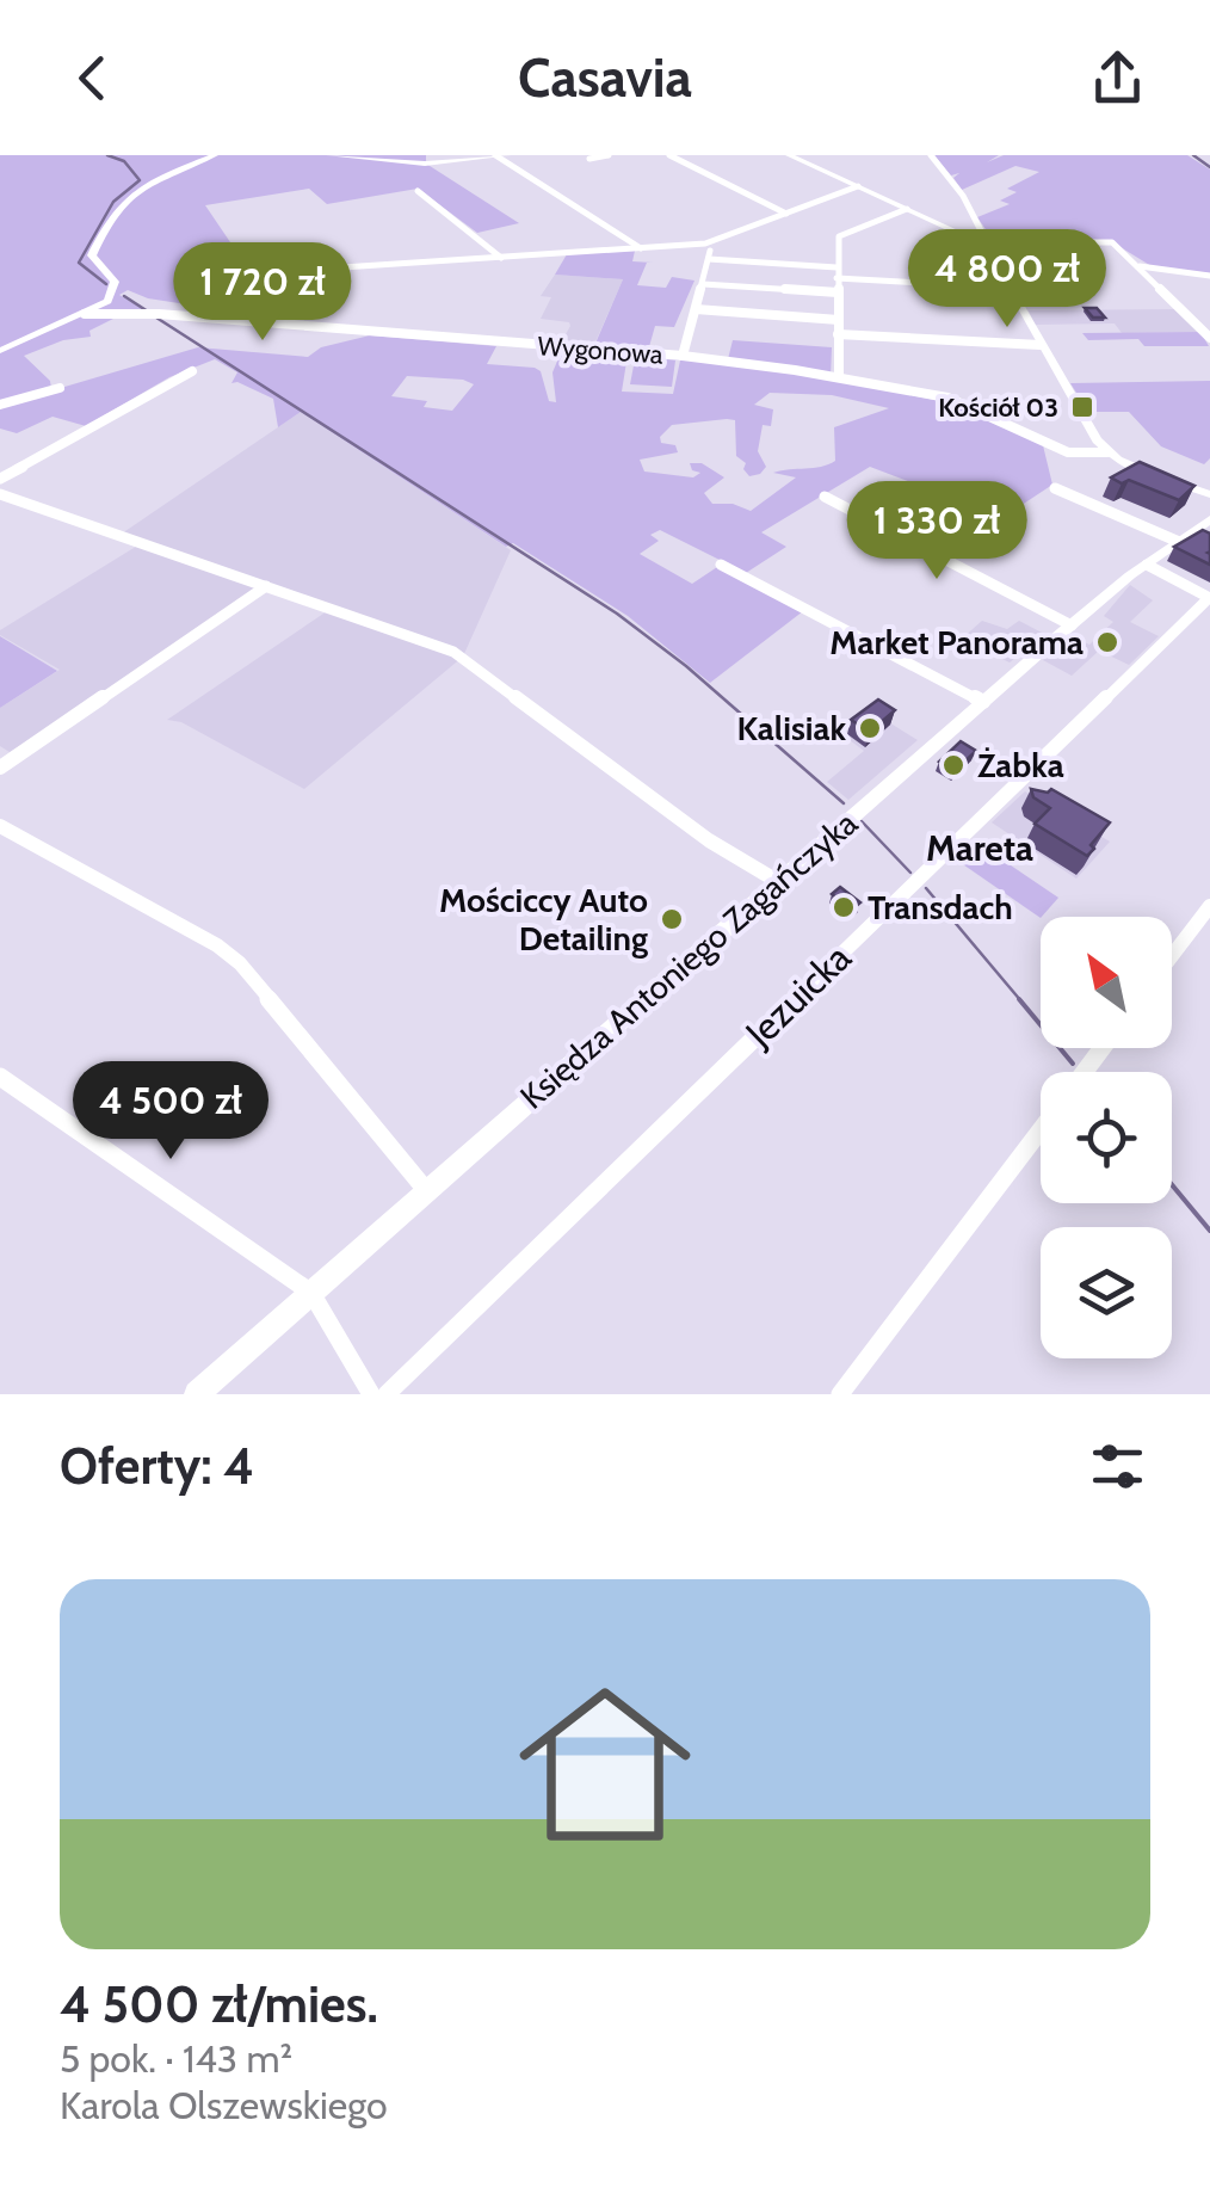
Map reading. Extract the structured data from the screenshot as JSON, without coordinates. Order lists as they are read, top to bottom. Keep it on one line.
{"streets":{"street":["Wygonowa","Księdza Antoniego Zagańczyka","Jezuicka"]},"districts":["Mareta"],"places":{"transit":["Kościół 03"],"other":["Market Panorama","Kalisiak","Żabka","Transdach","Mościccy Auto Detailing"]},"north":"top left","page":{"header":"Casavia","price":["4 800 zł","1 720 zł","1 330 zł","4 500 zł"],"heading":"Oferty: 4","list":[{"name":"4 500 zł/mies.","note":"5 pok. · 143 m² · Karola Olszewskiego"}]}}
